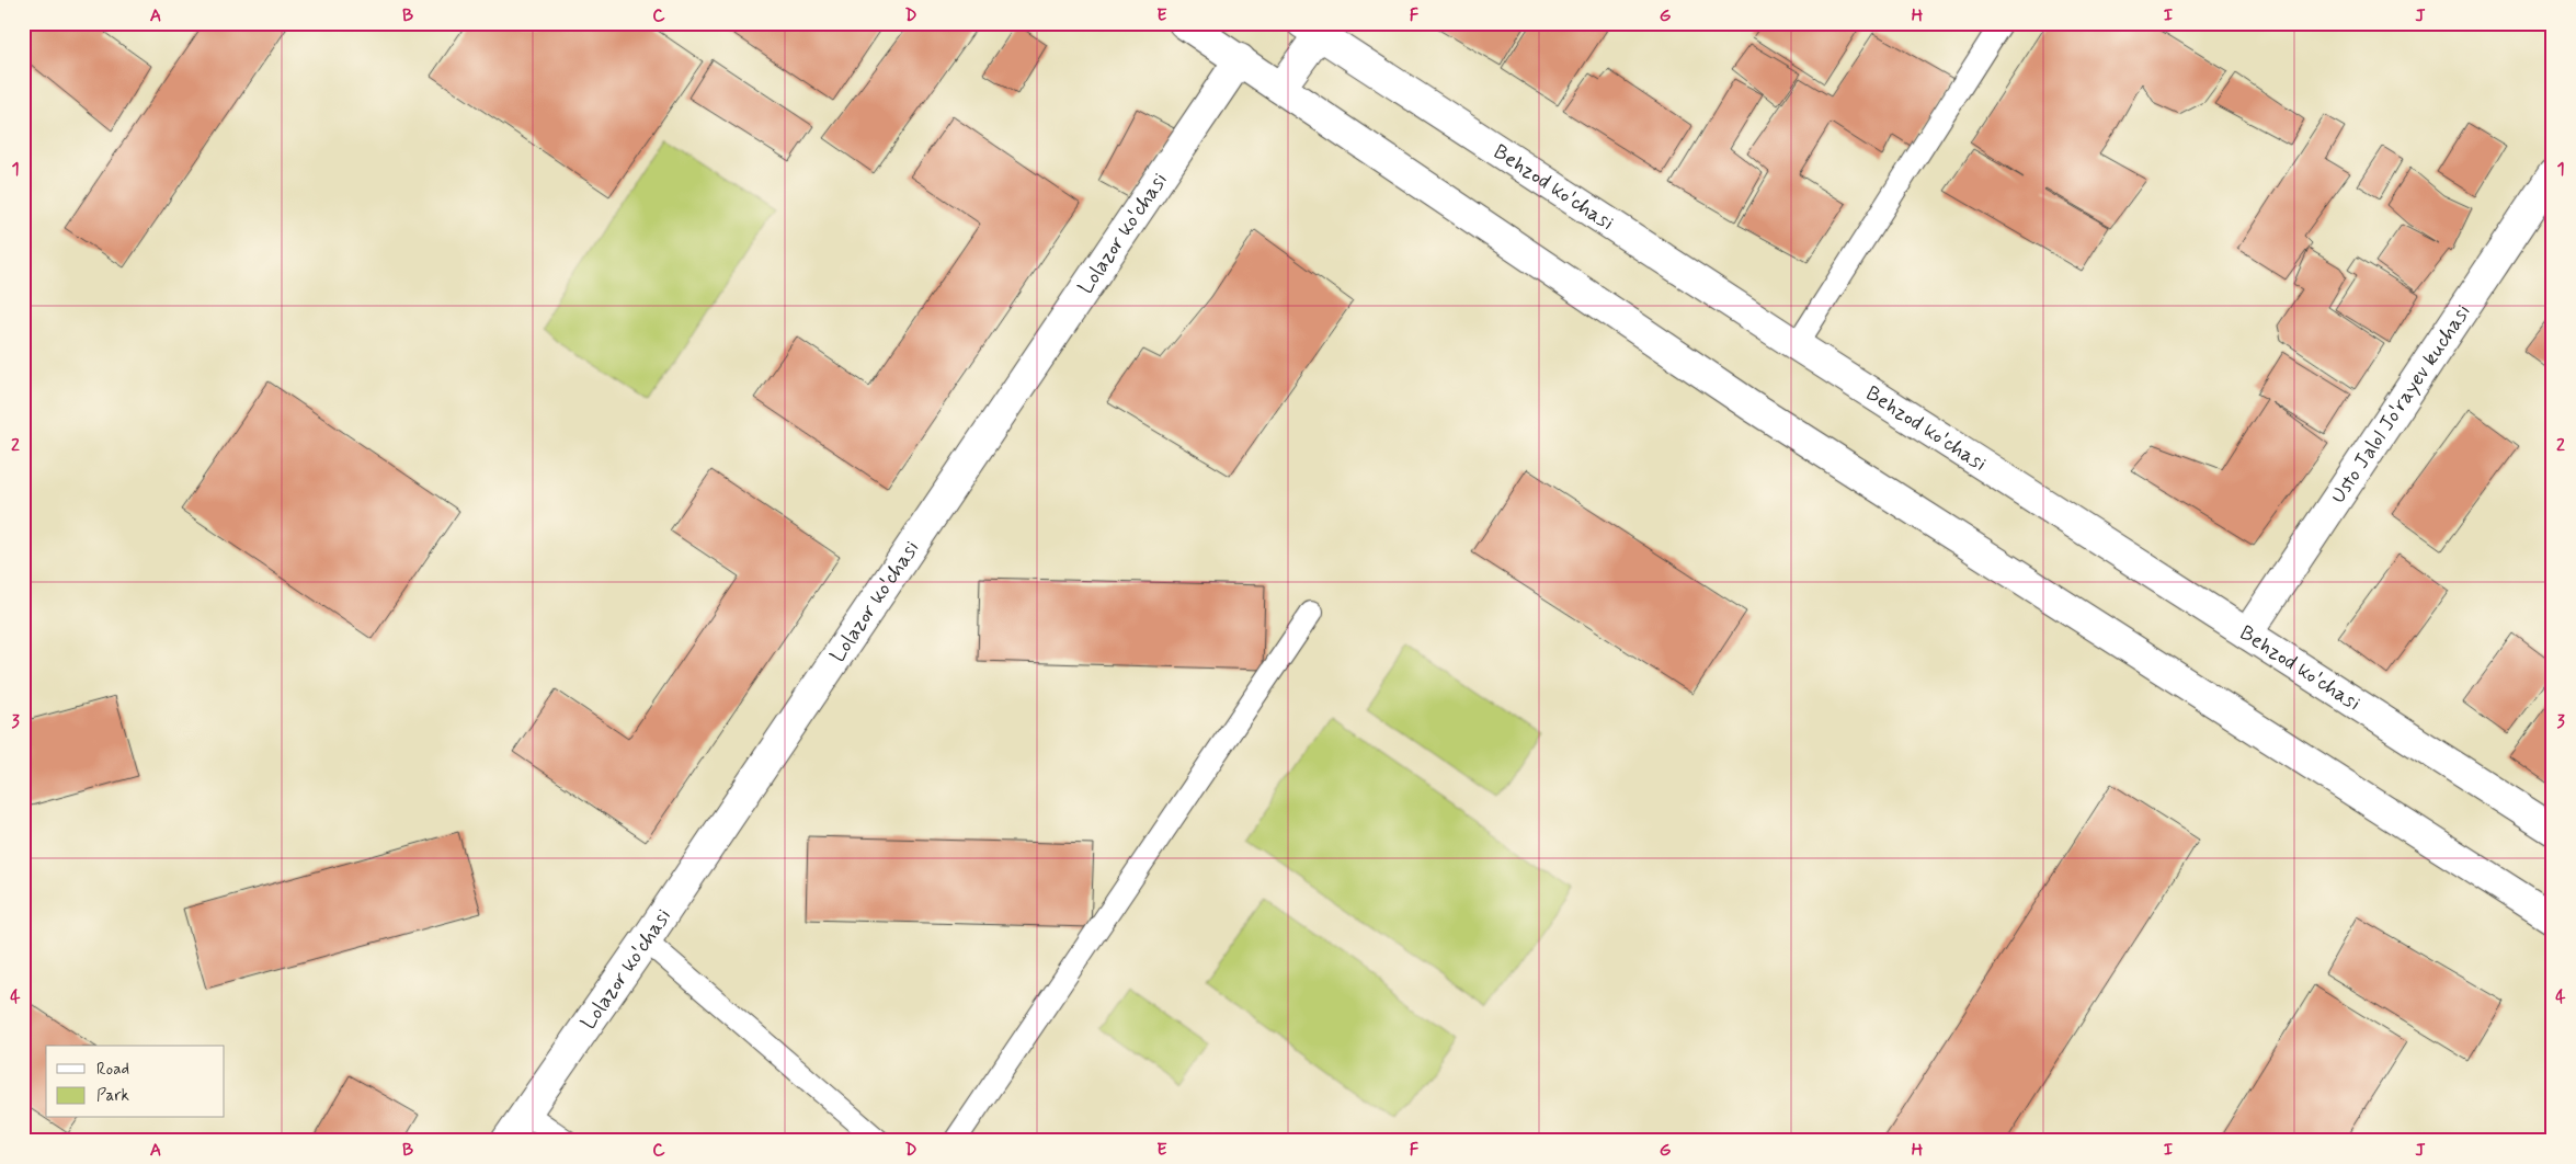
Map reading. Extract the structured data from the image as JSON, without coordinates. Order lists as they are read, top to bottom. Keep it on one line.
{"streets":{"street":["Behzod ko'chasi","Lolazor ko'chasi","Usto Jalol Jo'rayev kuchasi"]},"crossings":[["Behzod ko'chasi","Usto Jalol Jo'rayev kuchasi"]],"legend":["Road","Park"],"grid":{"columns":["A","B","C","D","E","F","G","H","I","J"],"rows":["1","2","3","4"]}}
